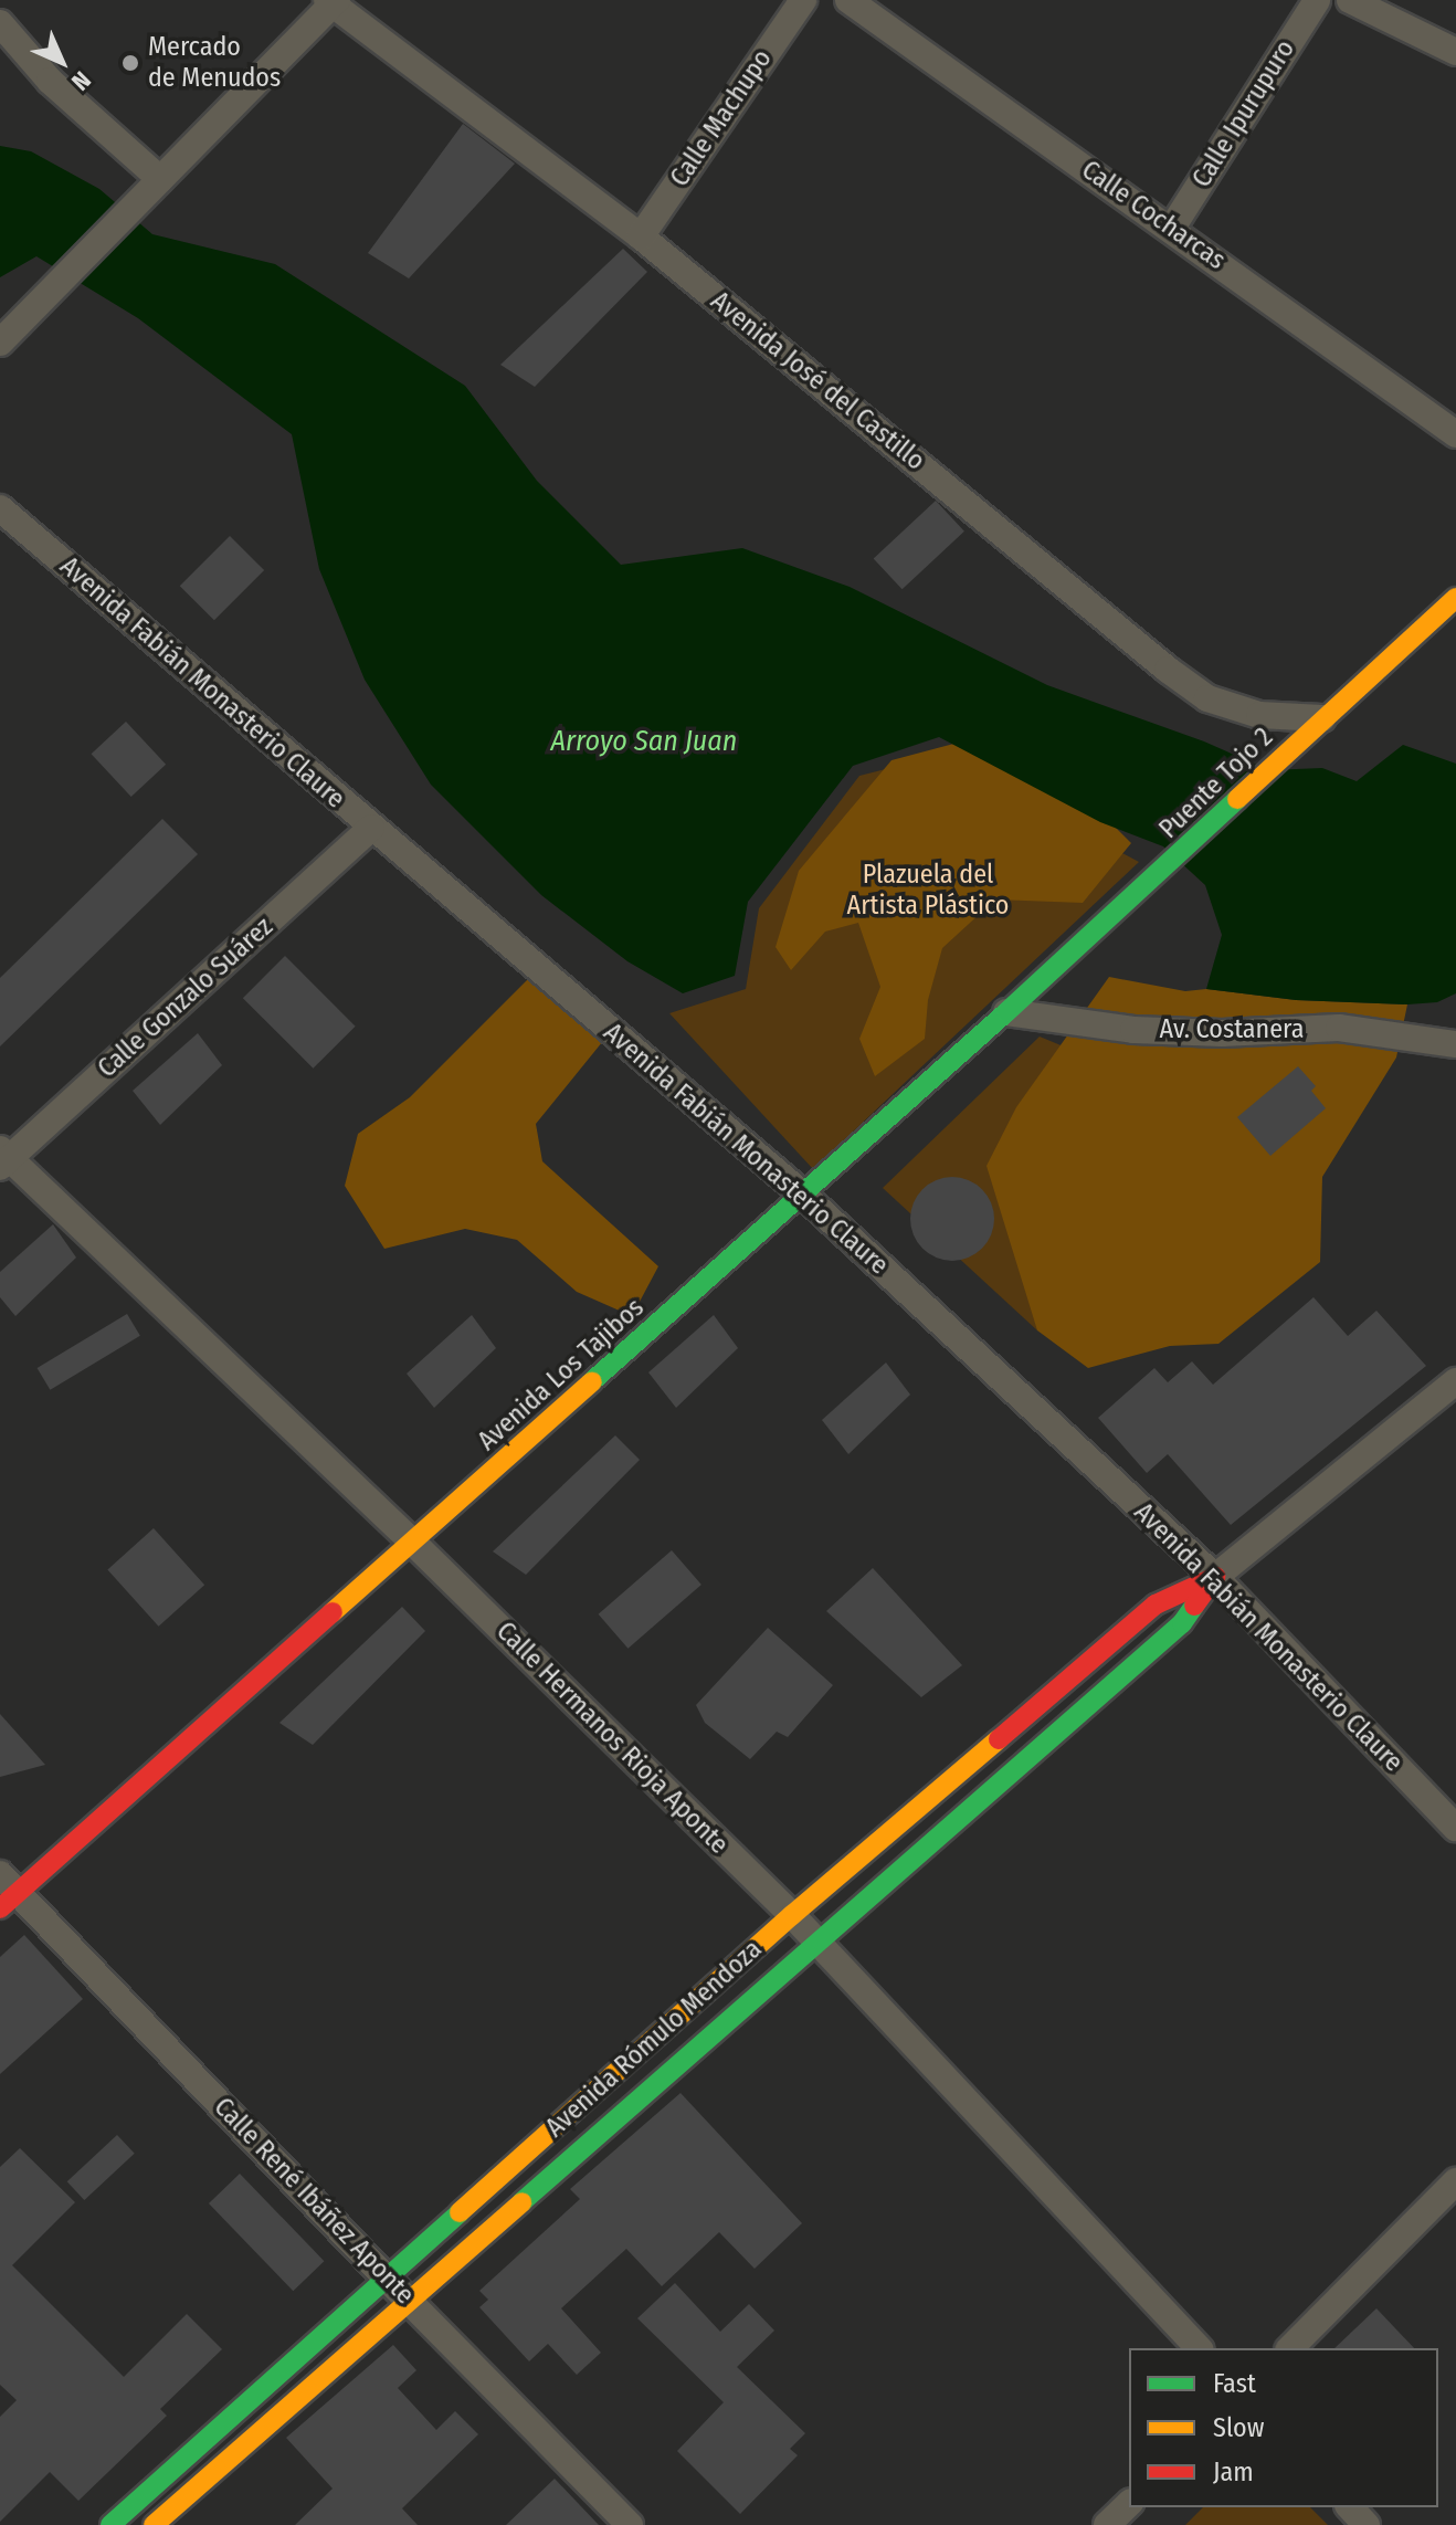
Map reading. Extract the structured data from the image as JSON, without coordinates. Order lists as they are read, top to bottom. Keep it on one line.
{"streets":{"street":["Calle Ipurupuro","Calle Machupo","Calle Cocharcas","Avenida José del Castillo","Avenida Fabián Monasterio Claure","Puente Tojo 2","Calle Gonzalo Suárez","Av. Costanera","Avenida Los Tajibos","Calle Hermanos Rioja Aponte","Avenida Rómulo Mendoza","Calle René Ibáñez Aponte"]},"crossings":[["Calle Ipurupuro","Calle Cocharcas"],["Calle Machupo","Avenida José del Castillo"],["Avenida José del Castillo","Puente Tojo 2"],["Avenida Fabián Monasterio Claure","Calle Gonzalo Suárez"],["Avenida Fabián Monasterio Claure","Avenida Los Tajibos"],["Avenida Fabián Monasterio Claure","Avenida Rómulo Mendoza"],["Puente Tojo 2","Avenida Los Tajibos"],["Calle Gonzalo Suárez","Calle Hermanos Rioja Aponte"],["Av. Costanera","Avenida Los Tajibos"],["Avenida Los Tajibos","Calle Hermanos Rioja Aponte"],["Avenida Los Tajibos","Calle René Ibáñez Aponte"],["Calle Hermanos Rioja Aponte","Avenida Rómulo Mendoza"],["Avenida Rómulo Mendoza","Calle René Ibáñez Aponte"]],"water":["Arroyo San Juan"],"parks":["Plazuela del Artista Plástico"],"places":["Mercado de Menudos"],"legend":["Fast","Slow","Jam"],"north":"bottom right"}
